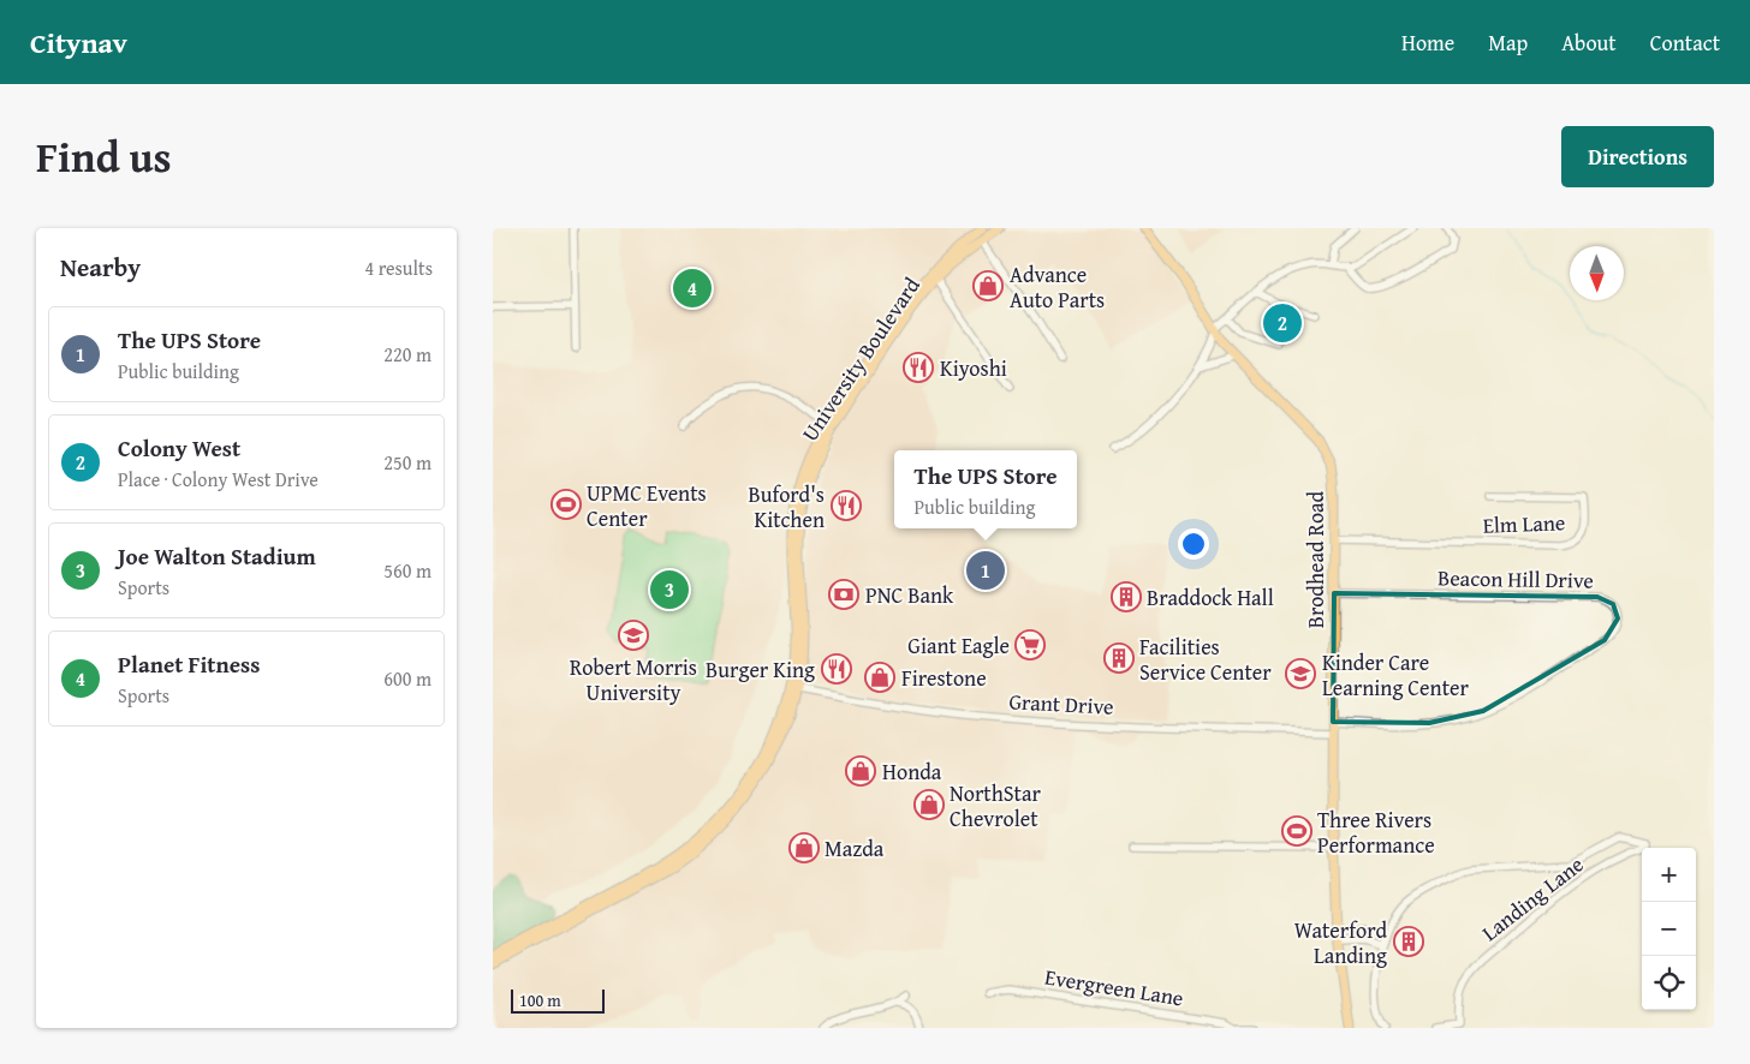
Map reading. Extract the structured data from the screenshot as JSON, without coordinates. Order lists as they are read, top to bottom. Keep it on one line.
{"streets":{"main road":["University Boulevard","Brodhead Road"],"street":["Elm Lane","Beacon Hill Drive","Grant Drive","Landing Lane","Evergreen Lane"]},"crossings":[["University Boulevard","Grant Drive"],["Elm Lane","Brodhead Road"],["Brodhead Road","Beacon Hill Drive"],["Brodhead Road","Grant Drive"]],"places":{"shop":["Advance Auto Parts","Firestone","Honda","NorthStar Chevrolet","Mazda"],"restaurant":["Kiyoshi","Buford's Kitchen","Burger King"],"sports":["UPMC Events Center","Three Rivers Performance"],"bank":["PNC Bank"],"building":["Braddock Hall","Facilities Service Center","Waterford Landing"],"school or university":["Robert Morris University","Kinder Care Learning Center"],"supermarket":["Giant Eagle"]},"scale_bar":"100 m","north":"bottom","page":{"header":"Citynav","nav":["Home","Map","About","Contact"],"title":"Find us","buttons":"Directions","heading":["Nearby","4 results"],"pins":["4","2","1","3"],"list":[{"mark":"1","name":"The UPS Store","note":"Public building","value":"220 m"},{"mark":"2","name":"Colony West","note":"Place · Colony West Drive","value":"250 m"},{"mark":"3","name":"Joe Walton Stadium","note":"Sports","value":"560 m"},{"mark":"4","name":"Planet Fitness","note":"Sports","value":"600 m"}],"popup":["The UPS Store","Public building"],"map_buttons":["+","−"],"scale":"100 m"}}
